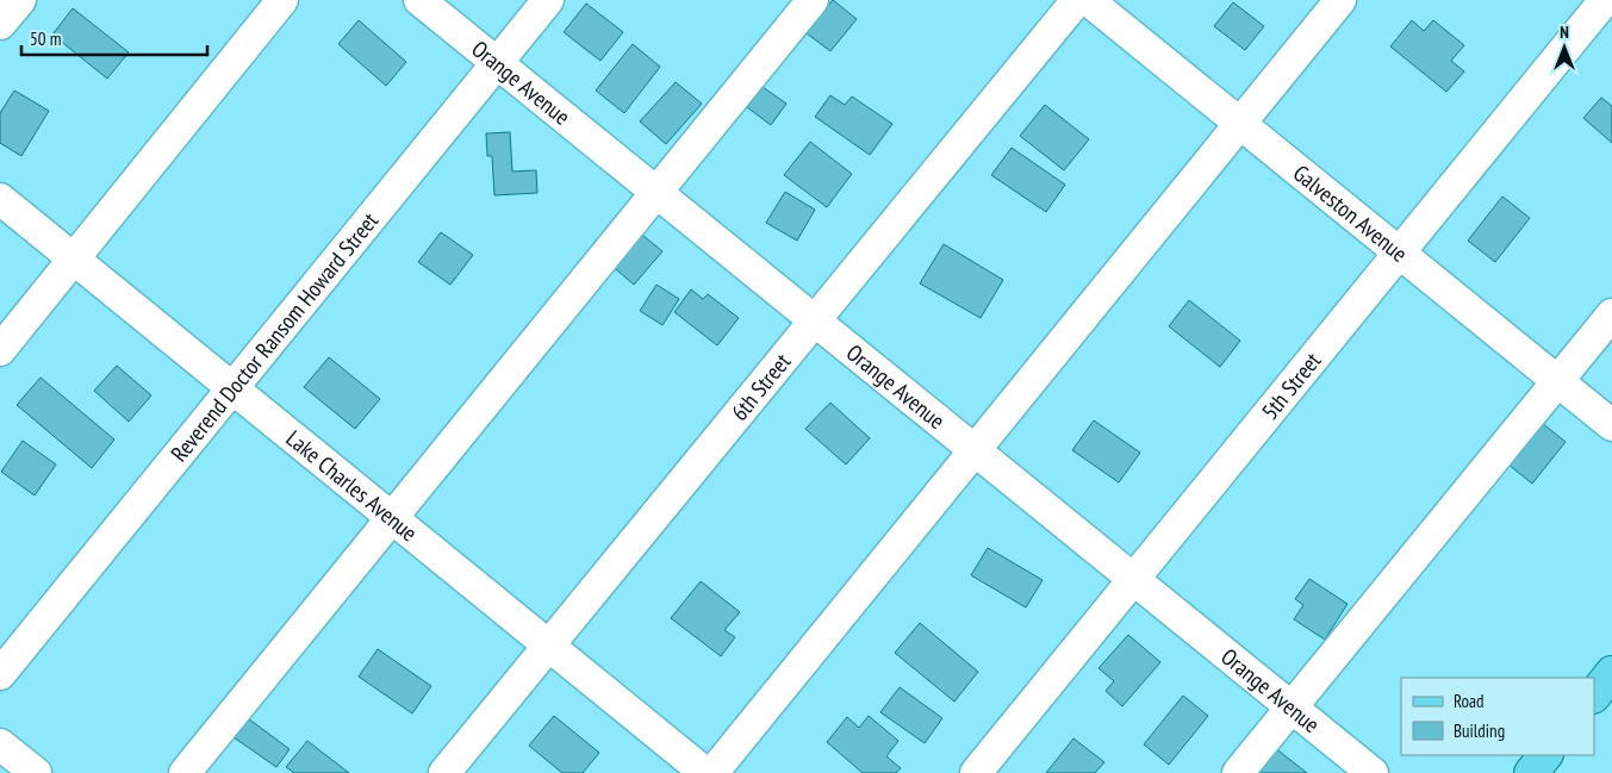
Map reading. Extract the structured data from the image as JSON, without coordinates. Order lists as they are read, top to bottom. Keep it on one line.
{"streets":{"street":["Orange Avenue","Galveston Avenue","Reverend Doctor Ransom Howard Street","6th Street","5th Street","Lake Charles Avenue"]},"crossings":[["Orange Avenue","Reverend Doctor Ransom Howard Street"],["Orange Avenue","6th Street"],["Orange Avenue","5th Street"],["Galveston Avenue","5th Street"],["Reverend Doctor Ransom Howard Street","Lake Charles Avenue"],["6th Street","Lake Charles Avenue"]],"legend":["Road","Building"],"scale_bar":"50 m","north":"top"}
